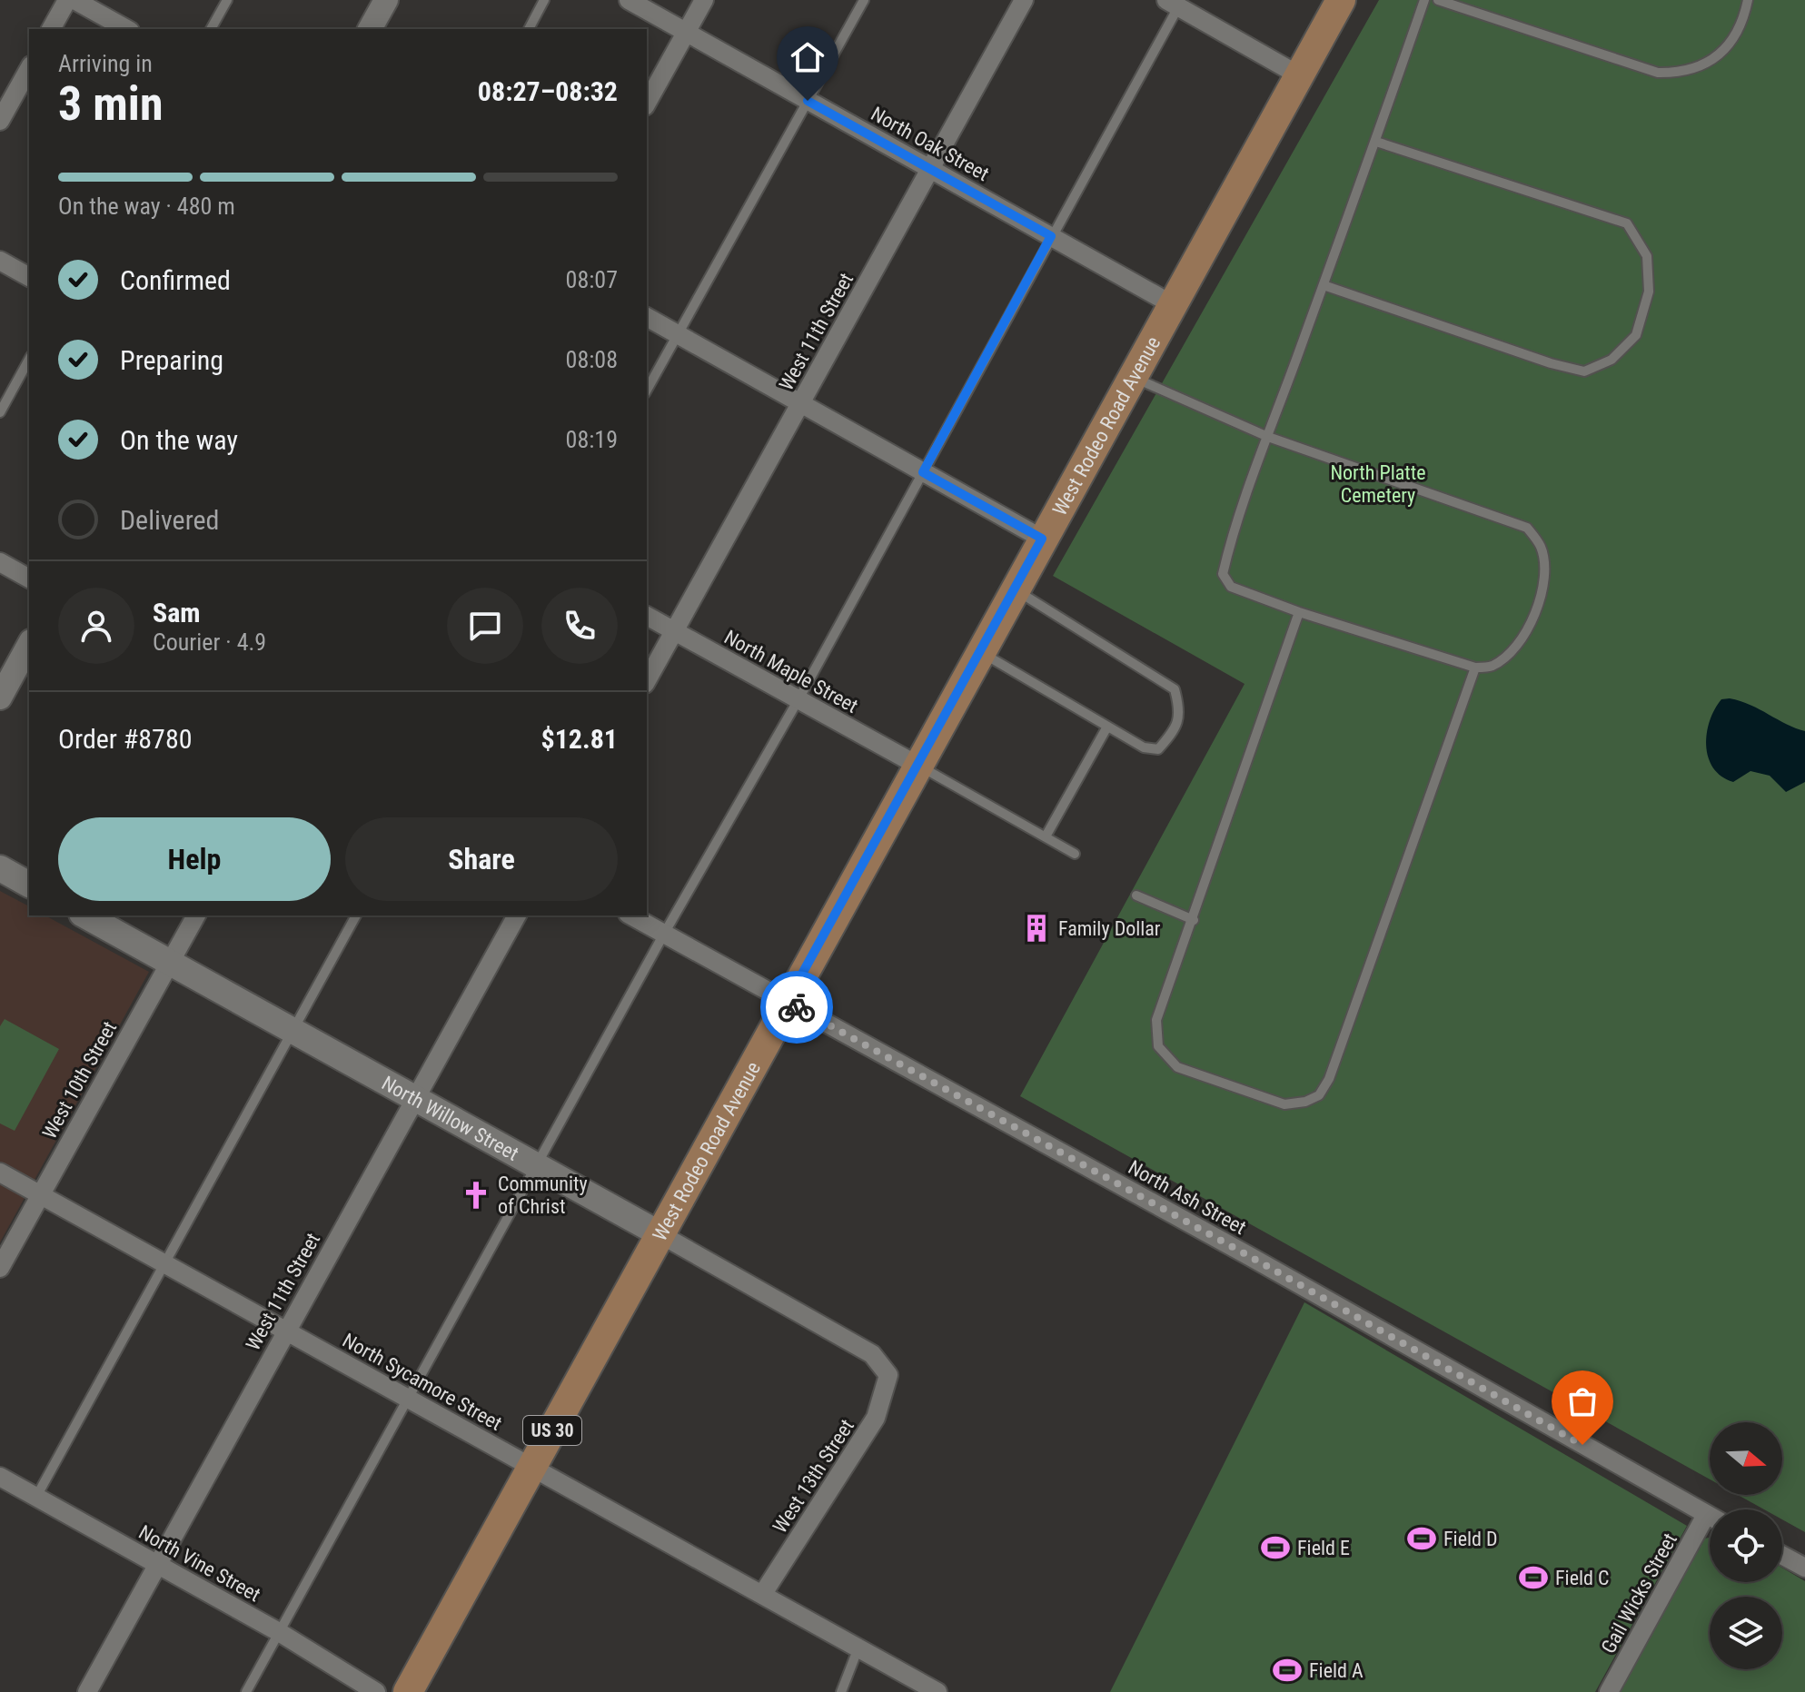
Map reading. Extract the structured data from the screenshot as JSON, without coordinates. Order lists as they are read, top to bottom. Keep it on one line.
{"streets":{"main road":["West Rodeo Road Avenue","North Willow Street","US 30"],"street":["North Oak Street","West 11th Street","North Maple Street","West 10th Street","North Ash Street","North Sycamore Street","West 13th Street","North Vine Street","Gail Wicks Street"]},"crossings":[["North Oak Street","West 11th Street"],["North Oak Street","West Rodeo Road Avenue"],["West 11th Street","North Maple Street"],["West 11th Street","North Willow Street"],["West 11th Street","North Sycamore Street"],["West 11th Street","North Vine Street"],["West Rodeo Road Avenue","North Maple Street"],["West Rodeo Road Avenue","North Willow Street"],["West Rodeo Road Avenue","North Ash Street"],["West Rodeo Road Avenue","North Sycamore Street"],["West 10th Street","North Willow Street"],["West 10th Street","North Sycamore Street"],["North Willow Street","West 13th Street"],["North Sycamore Street","West 13th Street"]],"parks":["North Platte Cemetery"],"places":{"building":["Family Dollar"],"church":["Community of Christ"],"sports":["Field D","Field E","Field C","Field A"]},"north":"right","page":{"heading":["3 min","Arriving in","08:27–08:32"],"panel":["Sam","Courier · 4.9","Order #8780","$12.81"],"bar":"On the way · 480 m","list":[["Confirmed","08:07"],["Preparing","08:08"],["On the way","08:19"],"Delivered"],"buttons":["Help","Share"]}}
